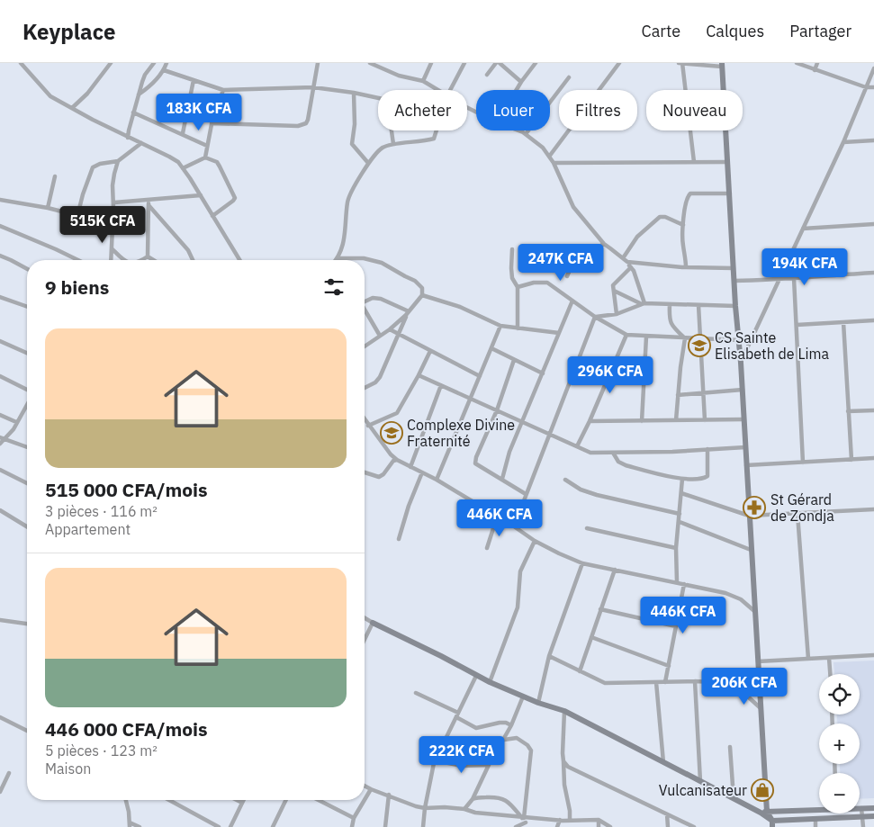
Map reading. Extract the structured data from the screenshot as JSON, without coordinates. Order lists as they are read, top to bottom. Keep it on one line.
{"places":{"school or university":["CS Sainte Elisabeth de Lima","Complexe Divine Fraternité"],"pharmacy":["St Gérard de Zondja"],"shop":["Vulcanisateur"]},"page":{"header":"Keyplace","nav":["Carte","Calques","Partager"],"chip":["Acheter","Louer","Filtres","Nouveau"],"price":["183K CFA","515K CFA","247K CFA","194K CFA","296K CFA","446K CFA","446K CFA","206K CFA","222K CFA"],"heading":"9 biens","list":[{"name":"515 000 CFA/mois","note":"3 pièces · 116 m² · Appartement"},{"name":"446 000 CFA/mois","note":"5 pièces · 123 m² · Maison"}],"map_buttons":["+","−"]}}
